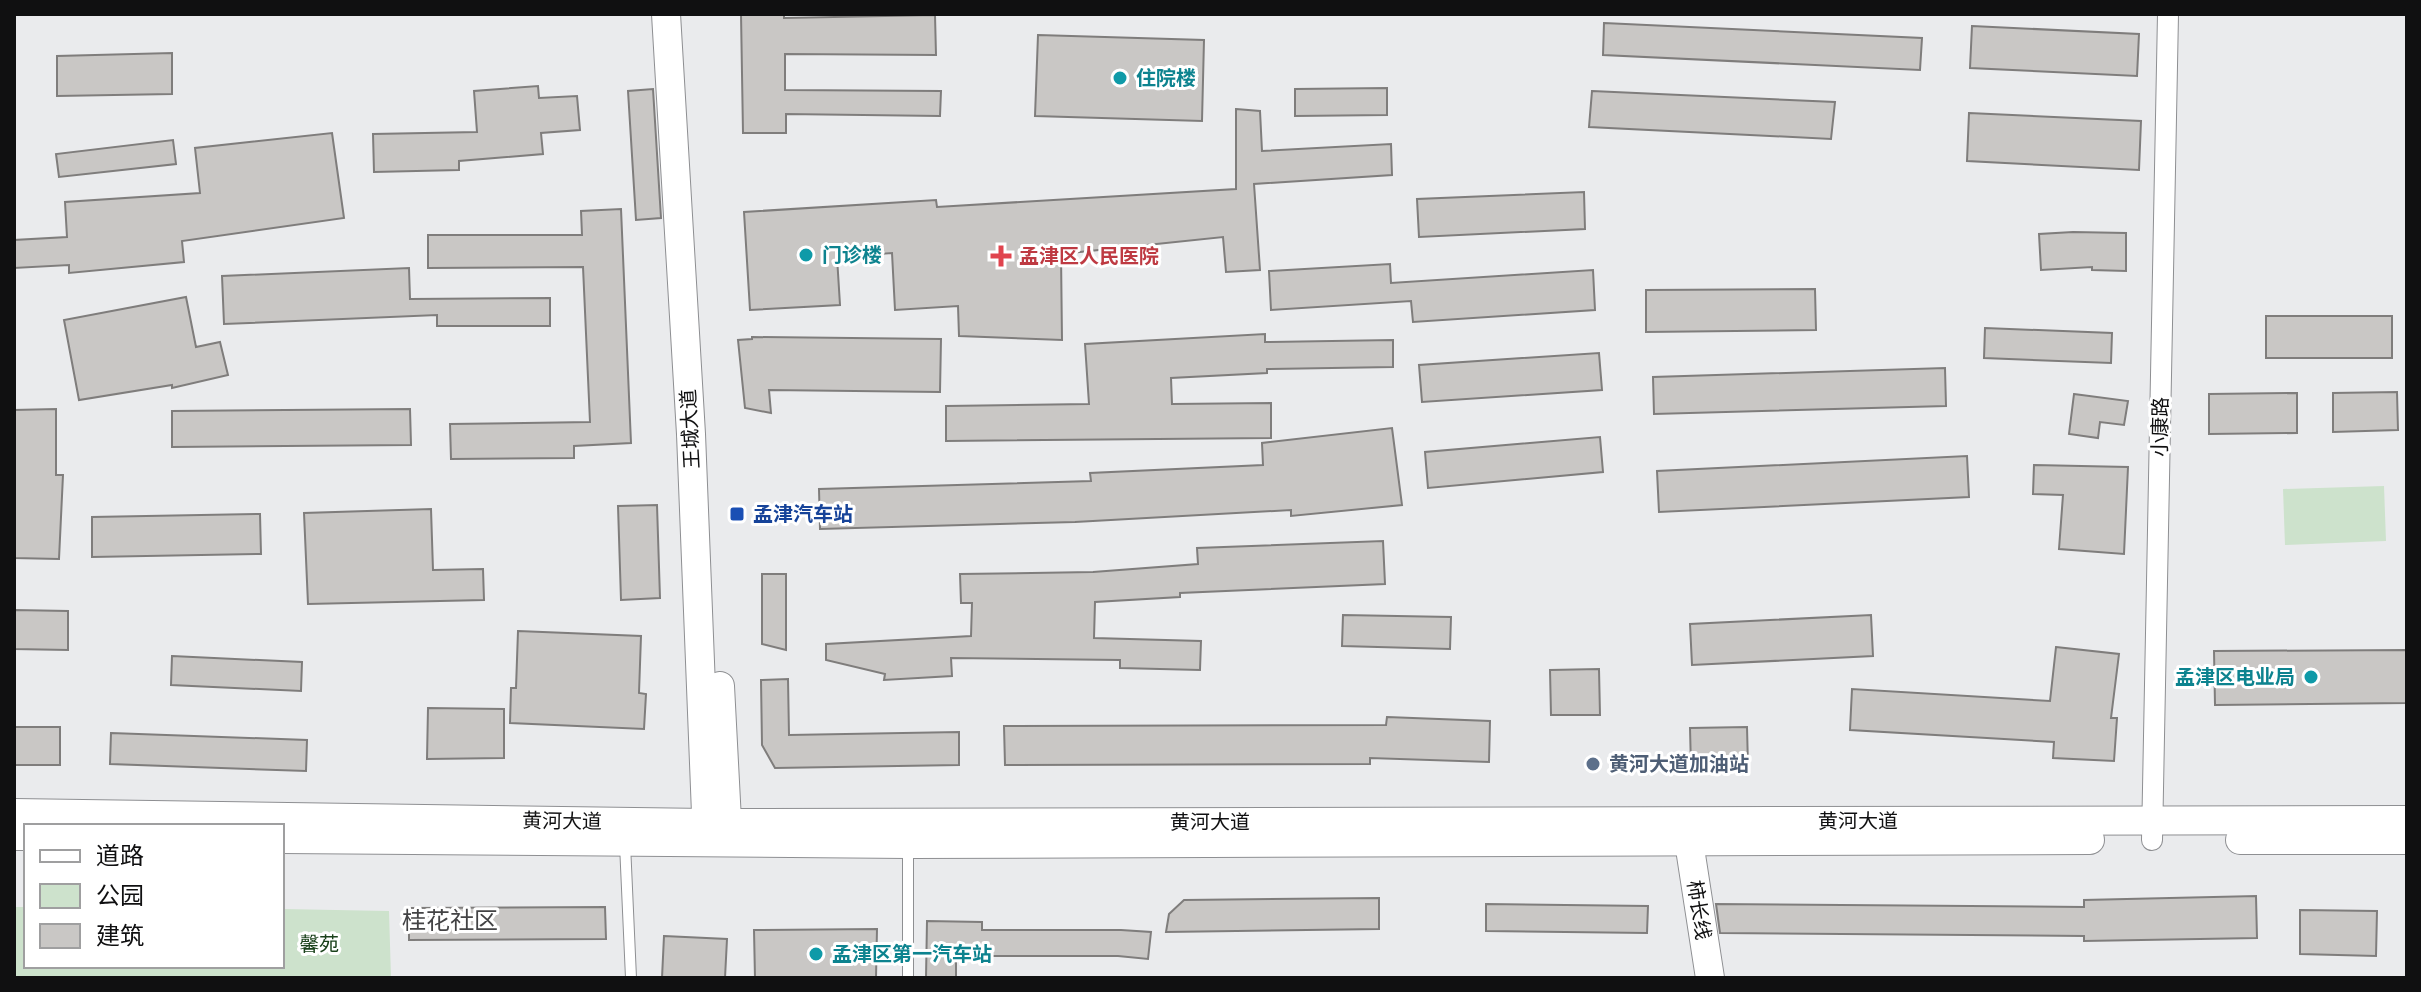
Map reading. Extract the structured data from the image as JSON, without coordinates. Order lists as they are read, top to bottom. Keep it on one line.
{"streets":{"main road":["王城大道","黄河大道","柿长线"],"street":["小康路"]},"crossings":[["小康路","黄河大道"],["王城大道","黄河大道"],["黄河大道","柿长线"]],"districts":["桂花社区"],"parks":["馨苑"],"places":{"other":["住院楼","门诊楼","孟津区电业局","黄河大道加油站","孟津区第一汽车站"],"health":["孟津区人民医院"],"transit":["孟津汽车站"]},"legend":["道路","公园","建筑"]}
